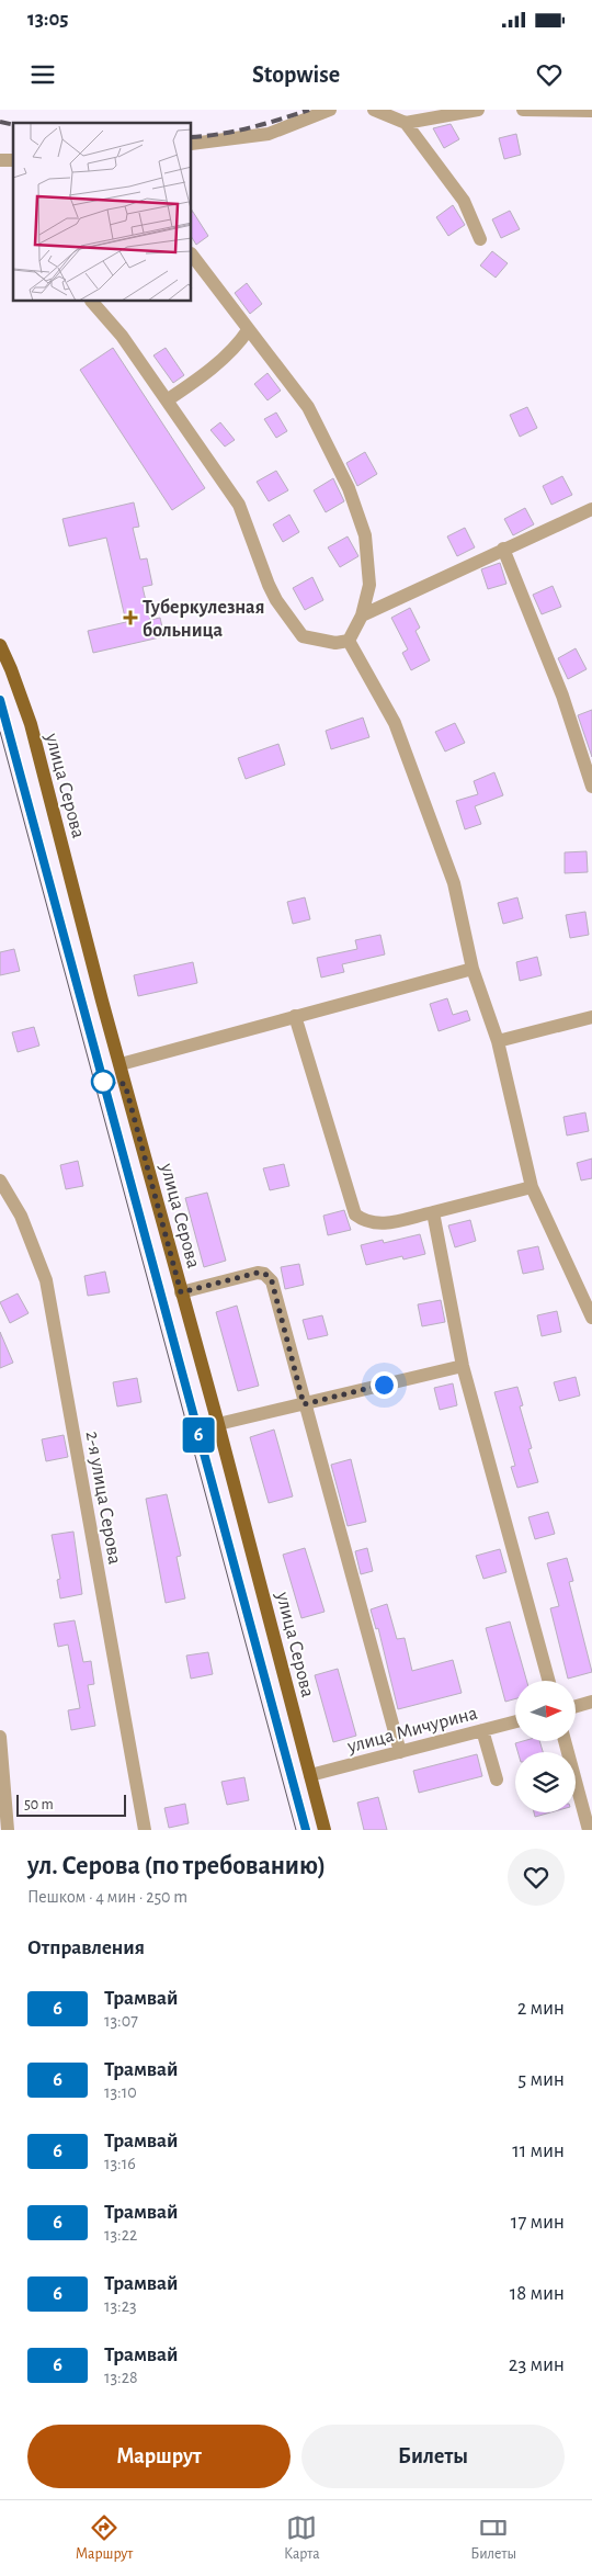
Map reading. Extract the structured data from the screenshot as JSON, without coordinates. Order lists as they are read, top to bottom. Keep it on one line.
{"streets":{"main road":["улица Серова"],"street":["2-я улица Серова","улица Мичурина"]},"crossings":[["улица Серова","улица Мичурина"]],"places":{"health":["Туберкулезная больница"]},"lines":["tram line 6"],"scale_bar":"50 m","north":"right","page":{"status":"13:05","header":"Stopwise","on_map":"6","scale":"50 m","heading":[["ул. Серова (по требованию)","Пешком · 4 мин · 250 m"],"Отправления"],"list":[{"mark":"6","name":"Трамвай","note":"13:07","value":"2 мин"},{"mark":"6","name":"Трамвай","note":"13:10","value":"5 мин"},{"mark":"6","name":"Трамвай","note":"13:16","value":"11 мин"},{"mark":"6","name":"Трамвай","note":"13:22","value":"17 мин"},{"mark":"6","name":"Трамвай","note":"13:23","value":"18 мин"},{"mark":"6","name":"Трамвай","note":"13:28","value":"23 мин"}],"buttons":["Маршрут","Билеты"],"tabs":["Маршрут","Карта","Билеты"]}}
